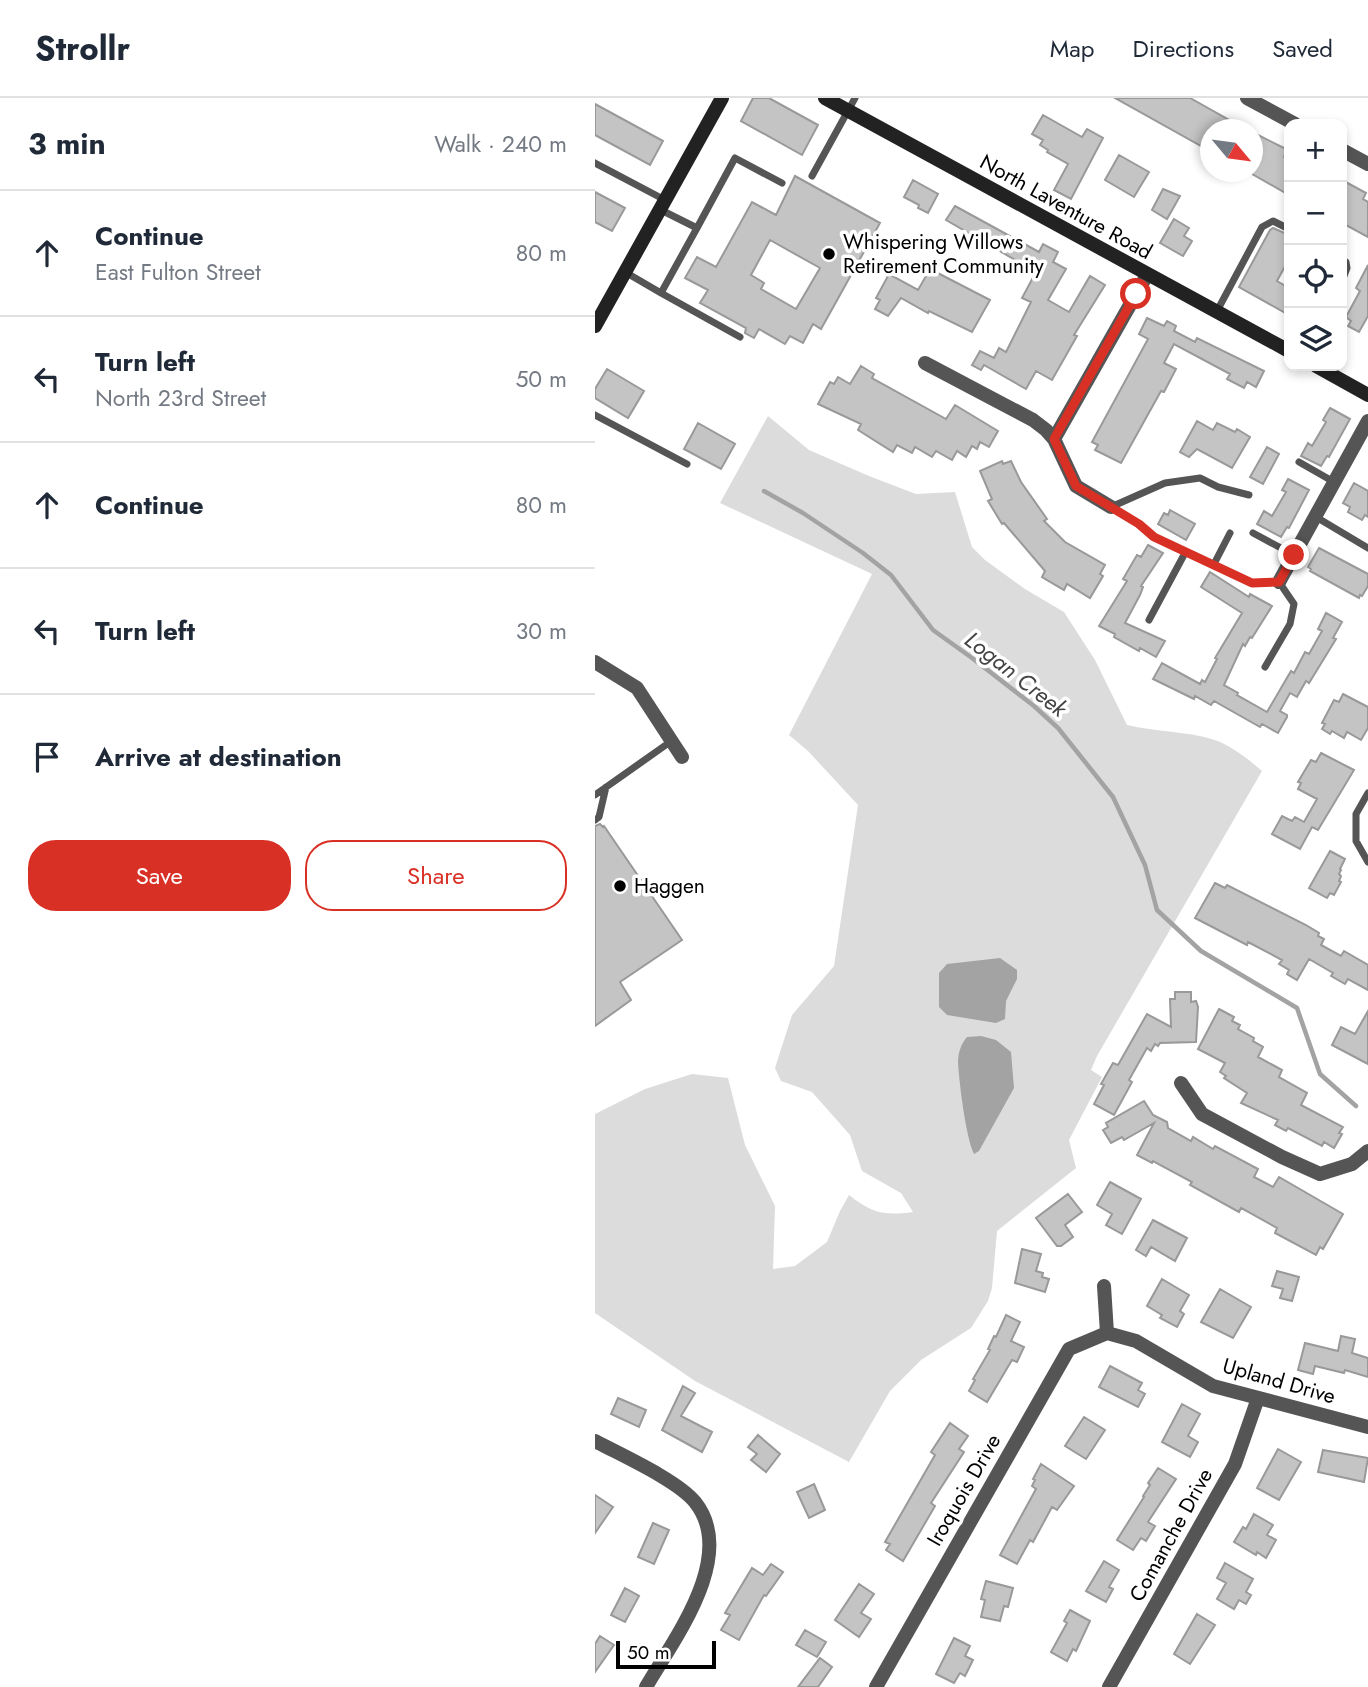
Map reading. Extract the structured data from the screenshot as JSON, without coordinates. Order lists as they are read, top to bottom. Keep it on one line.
{"streets":{"street":["North Laventure Road","Upland Drive","Iroquois Drive","Comanche Drive"]},"crossings":[["Upland Drive","Iroquois Drive"],["Upland Drive","Comanche Drive"]],"water":["Logan Creek"],"places":["Whispering Willows Retirement Community","Haggen"],"scale_bar":"50 m","north":"bottom right","page":{"header":"Strollr","nav":["Map","Directions","Saved"],"heading":["3 min","Walk · 240 m"],"map_buttons":["+","−"],"list":[["Continue","East Fulton Street","80 m"],["Turn left","North 23rd Street","50 m"],["Continue","80 m"],["Turn left","30 m"],"Arrive at destination"],"buttons":["Save","Share"],"scale":"50 m"}}
